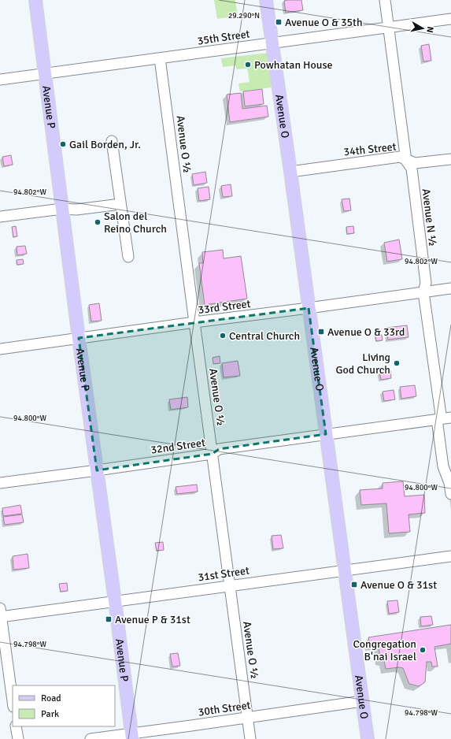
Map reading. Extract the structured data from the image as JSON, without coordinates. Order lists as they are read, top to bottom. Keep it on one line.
{"streets":{"main road":["Avenue P","Avenue O"],"street":["35th Street","Avenue O ½","34th Street","Avenue N ½","33rd Street","32nd Street","31st Street","30th Street"]},"crossings":[["35th Street","Avenue P"],["35th Street","Avenue O"],["35th Street","Avenue O ½"],["35th Street","Avenue N ½"],["Avenue P","33rd Street"],["Avenue P","32nd Street"],["Avenue P","31st Street"],["Avenue P","30th Street"],["Avenue O","34th Street"],["Avenue O","33rd Street"],["Avenue O","32nd Street"],["Avenue O","31st Street"],["Avenue O","30th Street"],["Avenue O ½","33rd Street"],["Avenue O ½","32nd Street"],["Avenue O ½","31st Street"],["Avenue O ½","30th Street"],["34th Street","Avenue N ½"],["Avenue N ½","33rd Street"],["Avenue N ½","32nd Street"]],"places":{"transit":["Avenue O & 35th","Avenue O & 33rd","Avenue O & 31st","Avenue P & 31st"],"other":["Powhatan House","Gail Borden, Jr.","Salon del Reino Church","Central Church","Living God Church","Congregation B'nai Israel"]},"legend":["Road","Park"],"north":"right","coordinates":["29.290°N","94.802°W","94.800°W","94.798°W"]}
